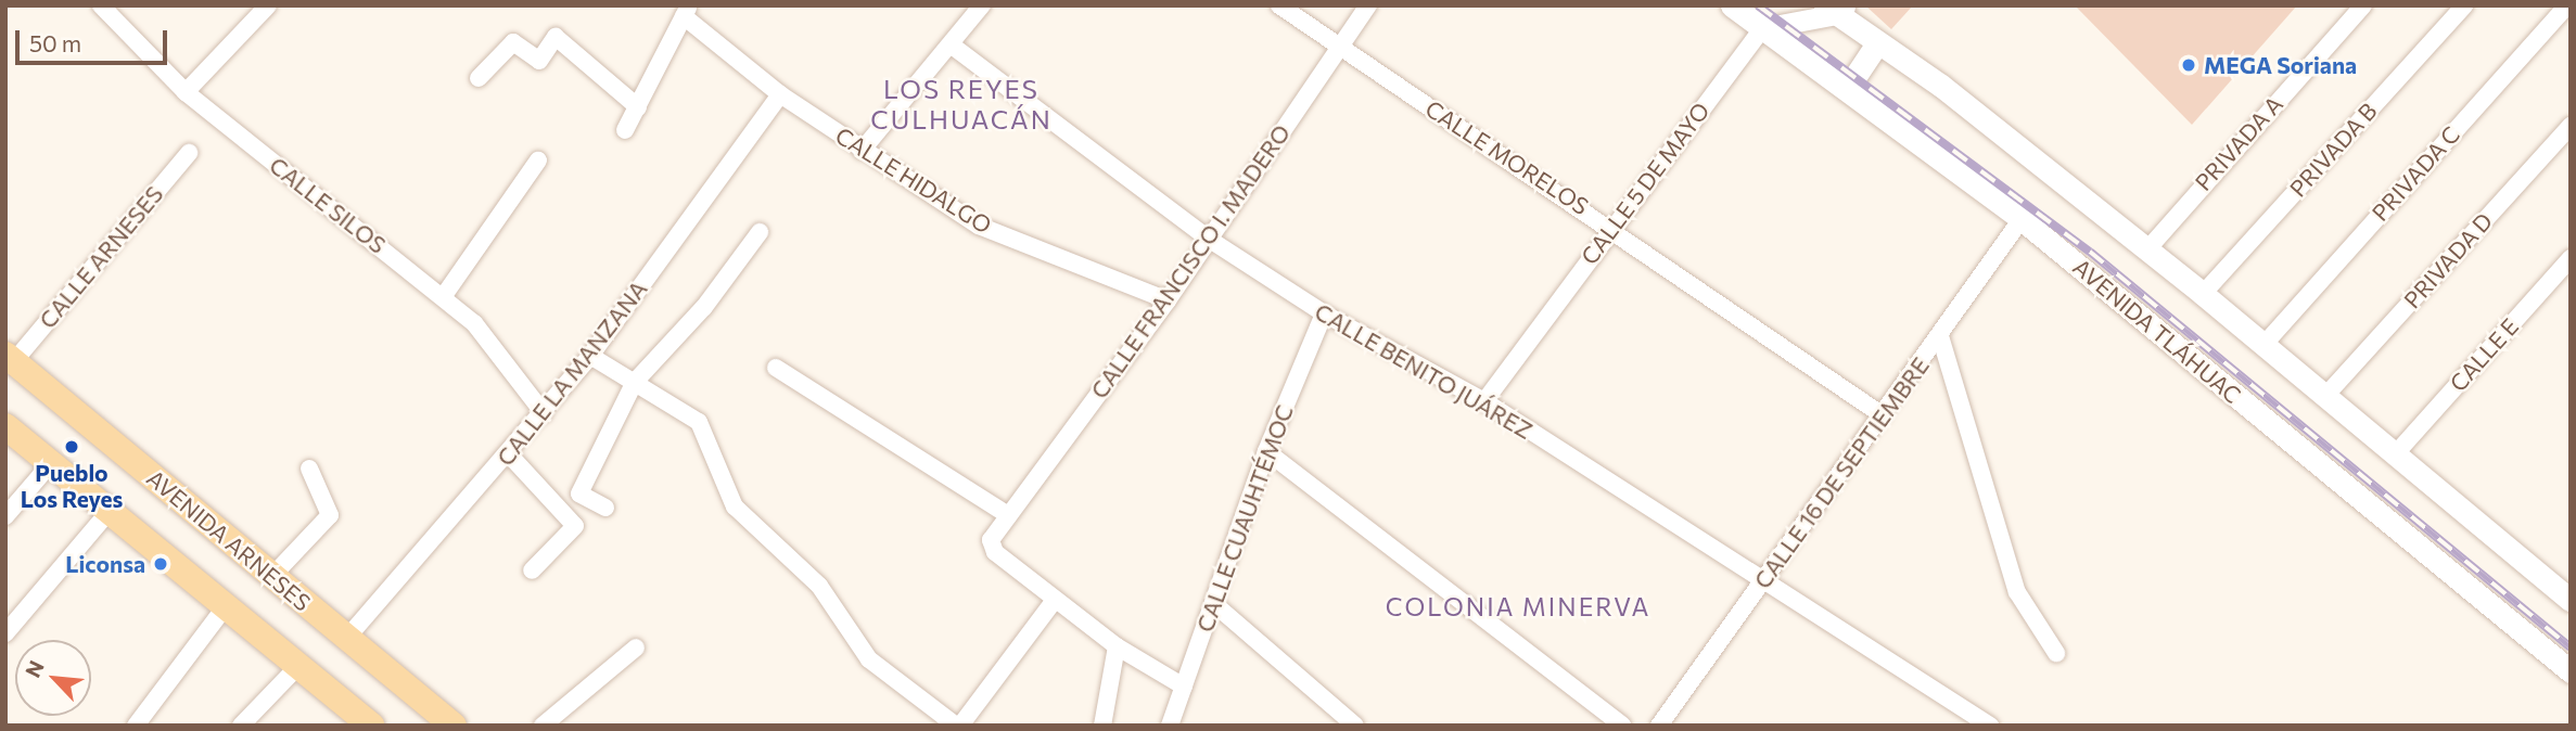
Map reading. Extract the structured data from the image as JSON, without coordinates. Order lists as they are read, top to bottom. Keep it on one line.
{"streets":{"main road":["AVENIDA TLÁHUAC","AVENIDA ARNESES"],"street":["PRIVADA A","PRIVADA B","CALLE MORELOS","PRIVADA C","CALLE HIDALGO","CALLE 5 DE MAYO","CALLE SILOS","CALLE ARNESES","PRIVADA D","CALLE FRANCISCO I. MADERO","CALLE E","CALLE BENITO JUÁREZ","CALLE LA MANZANA","CALLE 16 DE SEPTIEMBRE","CALLE CUAUHTÉMOC"]},"crossings":[["CALLE MORELOS","CALLE 5 DE MAYO"],["CALLE MORELOS","CALLE FRANCISCO I. MADERO"],["CALLE MORELOS","CALLE 16 DE SEPTIEMBRE"],["CALLE HIDALGO","CALLE FRANCISCO I. MADERO"],["CALLE HIDALGO","CALLE LA MANZANA"],["CALLE 5 DE MAYO","AVENIDA TLÁHUAC"],["CALLE 5 DE MAYO","CALLE BENITO JUÁREZ"],["CALLE SILOS","CALLE LA MANZANA"],["CALLE ARNESES","AVENIDA ARNESES"],["CALLE FRANCISCO I. MADERO","CALLE BENITO JUÁREZ"],["CALLE FRANCISCO I. MADERO","CALLE CUAUHTÉMOC"],["AVENIDA TLÁHUAC","CALLE 16 DE SEPTIEMBRE"],["CALLE BENITO JUÁREZ","CALLE 16 DE SEPTIEMBRE"],["CALLE BENITO JUÁREZ","CALLE CUAUHTÉMOC"],["CALLE LA MANZANA","AVENIDA ARNESES"]],"districts":["LOS REYES CULHUACÁN","COLONIA MINERVA"],"places":["MEGA Soriana","Pueblo Los Reyes","Liconsa"],"scale_bar":"50 m","north":"top left"}
